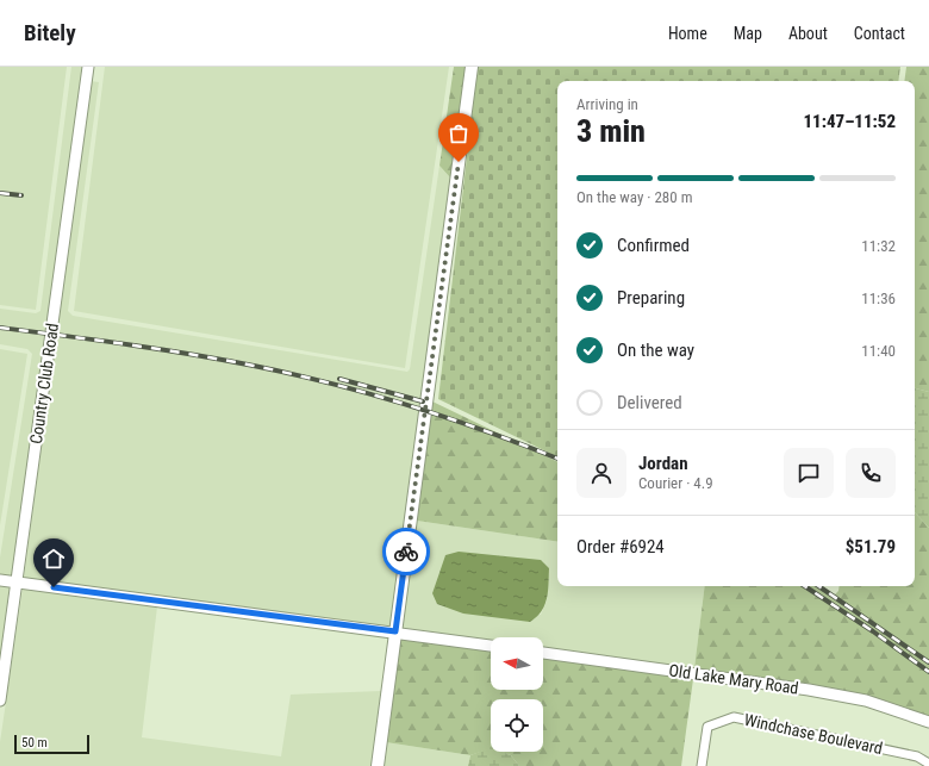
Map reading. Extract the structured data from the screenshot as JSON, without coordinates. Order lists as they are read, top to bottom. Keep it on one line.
{"streets":{"street":["Country Club Road","Old Lake Mary Road","Windchase Boulevard"]},"scale_bar":"50 m","north":"left","page":{"header":"Bitely","nav":["Home","Map","About","Contact"],"heading":["3 min","Arriving in","11:47–11:52"],"panel":["Jordan","Courier · 4.9","Order #6924","$51.79"],"bar":"On the way · 280 m","list":[["Confirmed","11:32"],["Preparing","11:36"],["On the way","11:40"],"Delivered"],"scale":"50 m"}}
